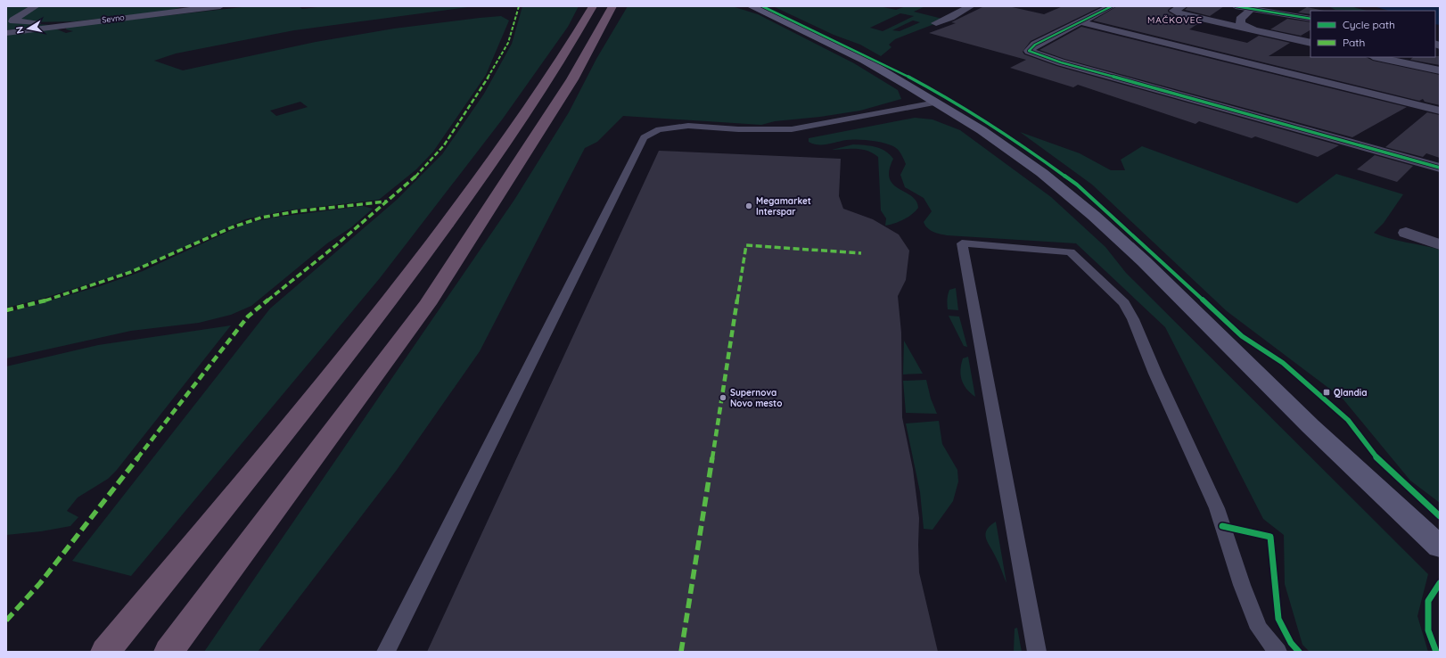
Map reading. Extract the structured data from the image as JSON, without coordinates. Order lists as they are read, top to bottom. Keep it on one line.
{"streets":{"street":["Sevno"]},"districts":["MAČKOVEC"],"places":{"other":["Megamarket Interspar","Supernova Novo mesto"],"transit":["Qlandia"]},"legend":["Cycle path","Path"],"north":"left"}
